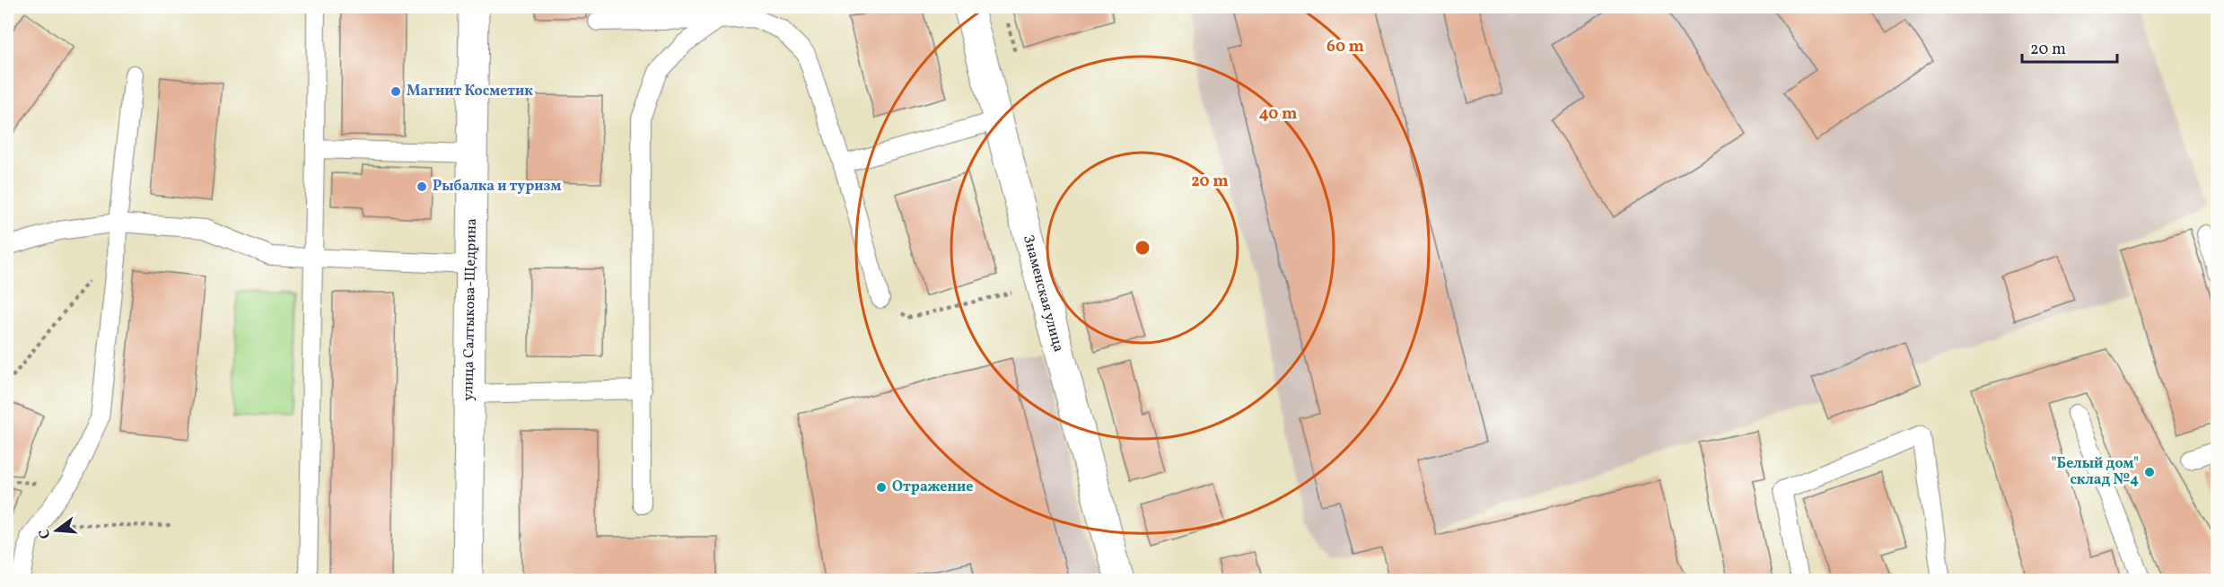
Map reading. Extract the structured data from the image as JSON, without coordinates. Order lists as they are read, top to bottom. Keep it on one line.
{"streets":{"street":["Знаменская улица","улица Салтыкова-Щедрина"]},"places":["Магнит Косметик","Рыбалка и туризм","\"Белый дом\" склад №4","Отражение"],"scale_bar":"20 m","north":"left","rings":["60 m","40 m","20 m"]}
